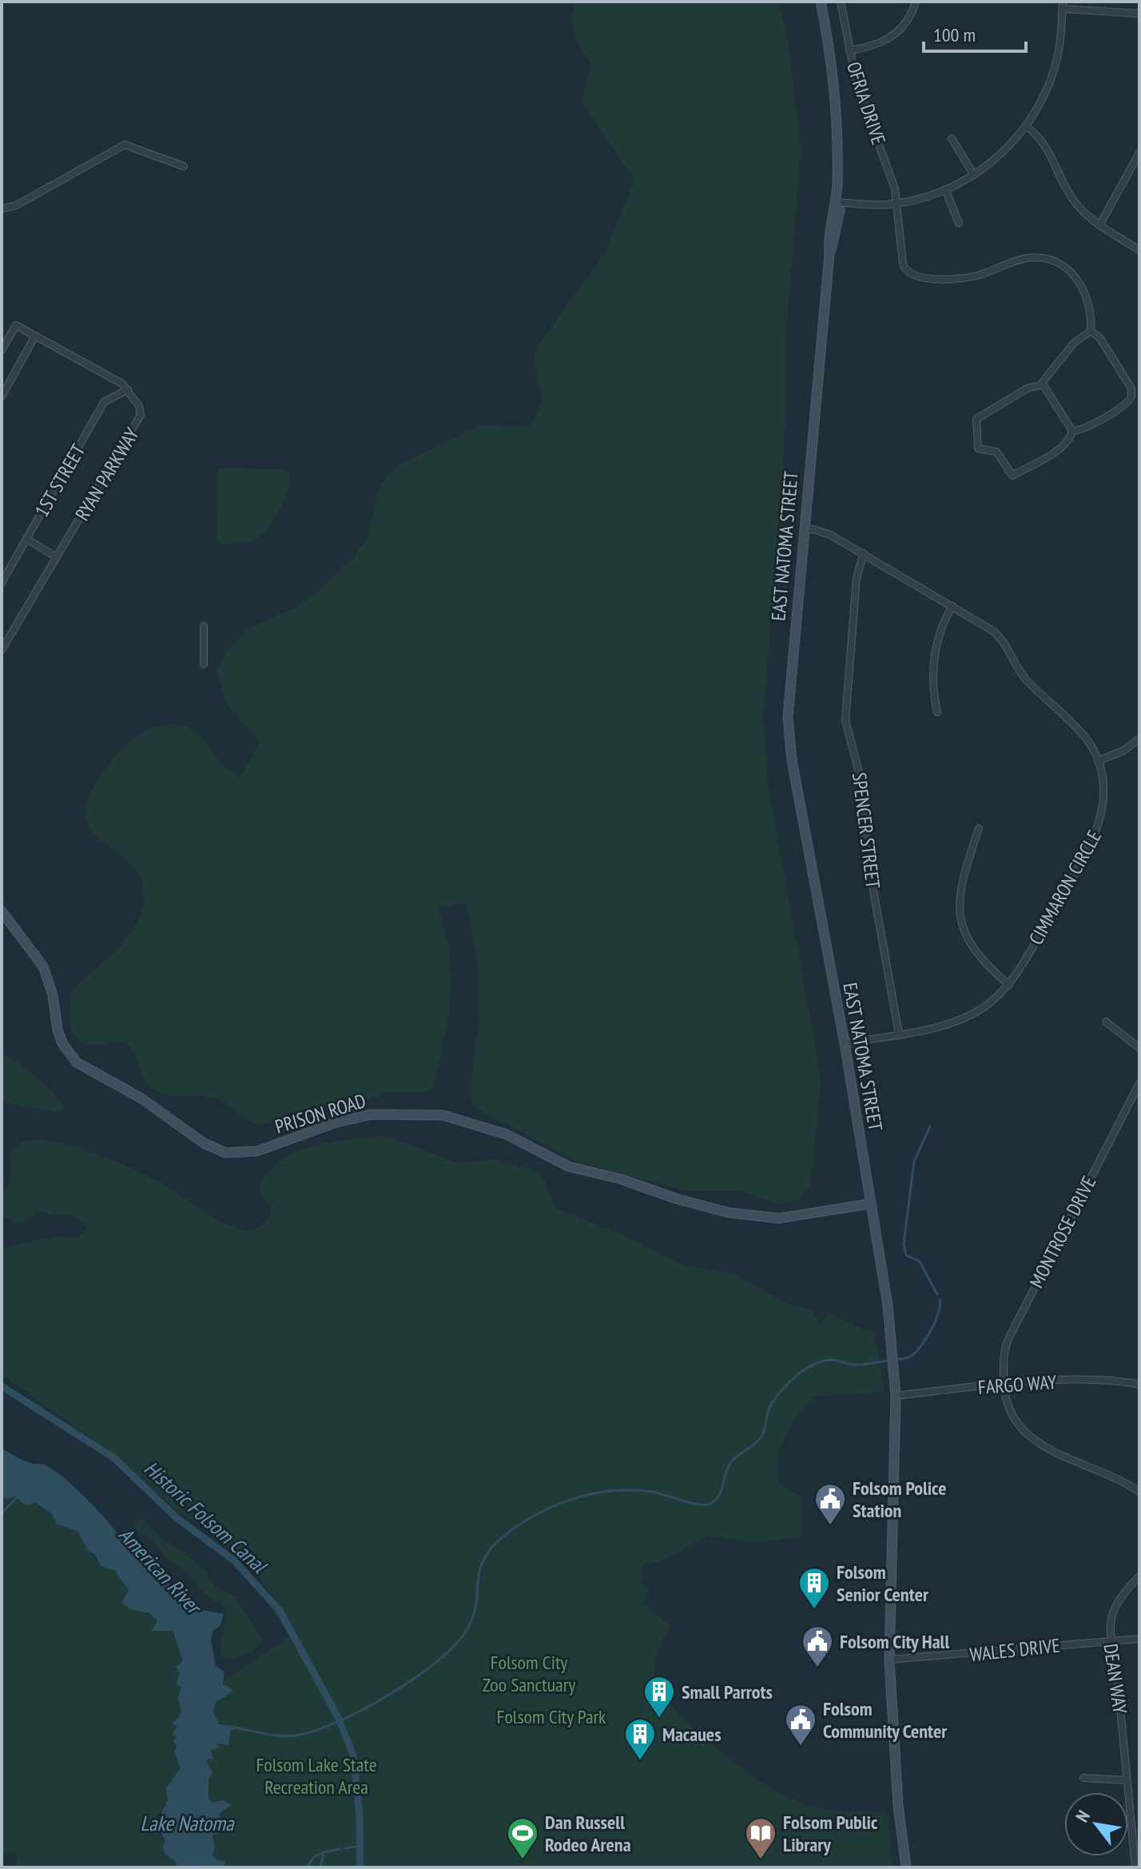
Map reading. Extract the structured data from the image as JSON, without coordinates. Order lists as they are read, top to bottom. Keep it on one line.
{"streets":{"main road":["EAST NATOMA STREET","PRISON ROAD"],"street":["OFRIA DRIVE","RYAN PARKWAY","1ST STREET","SPENCER STREET","CIMMARON CIRCLE","MONTROSE DRIVE","FARGO WAY","WALES DRIVE","DEAN WAY"]},"crossings":[["RYAN PARKWAY","1ST STREET"],["EAST NATOMA STREET","CIMMARON CIRCLE"],["EAST NATOMA STREET","PRISON ROAD"],["EAST NATOMA STREET","FARGO WAY"],["EAST NATOMA STREET","WALES DRIVE"],["SPENCER STREET","CIMMARON CIRCLE"],["MONTROSE DRIVE","FARGO WAY"],["WALES DRIVE","DEAN WAY"]],"water":["Historic Folsom Canal","American River","Lake Natoma"],"parks":["Folsom City Zoo Sanctuary","Folsom City Park","Folsom Lake State Recreation Area"],"places":{"public building":["Folsom Police Station","Folsom City Hall","Folsom Community Center"],"building":["Folsom Senior Center","Small Parrots","Macaues"],"sports":["Dan Russell Rodeo Arena"],"library":["Folsom Public Library"]},"scale_bar":"100 m","north":"top left"}
